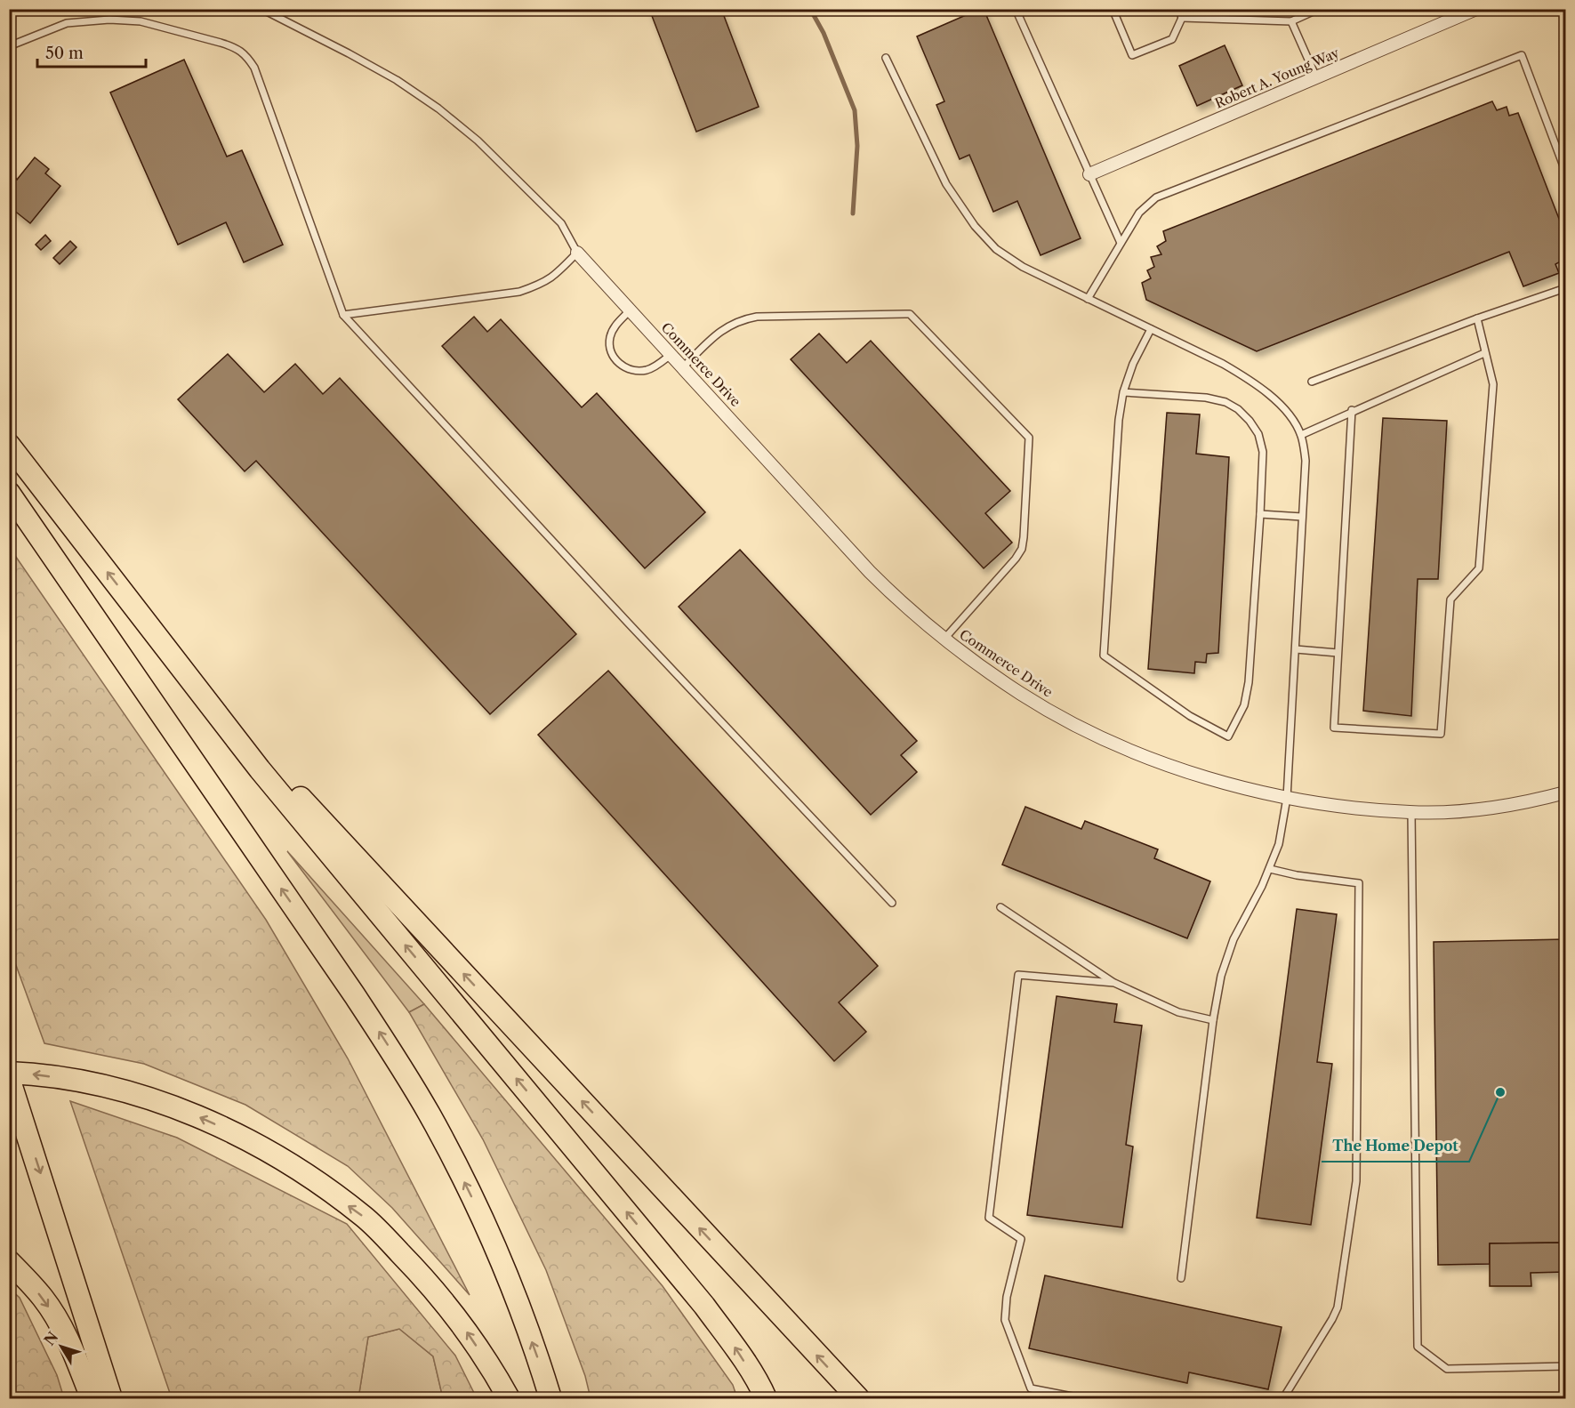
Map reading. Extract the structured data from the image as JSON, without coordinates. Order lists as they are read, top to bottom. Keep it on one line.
{"streets":{"street":["Robert A. Young Way","Commerce Drive"]},"places":["The Home Depot"],"scale_bar":"50 m","north":"top left"}
